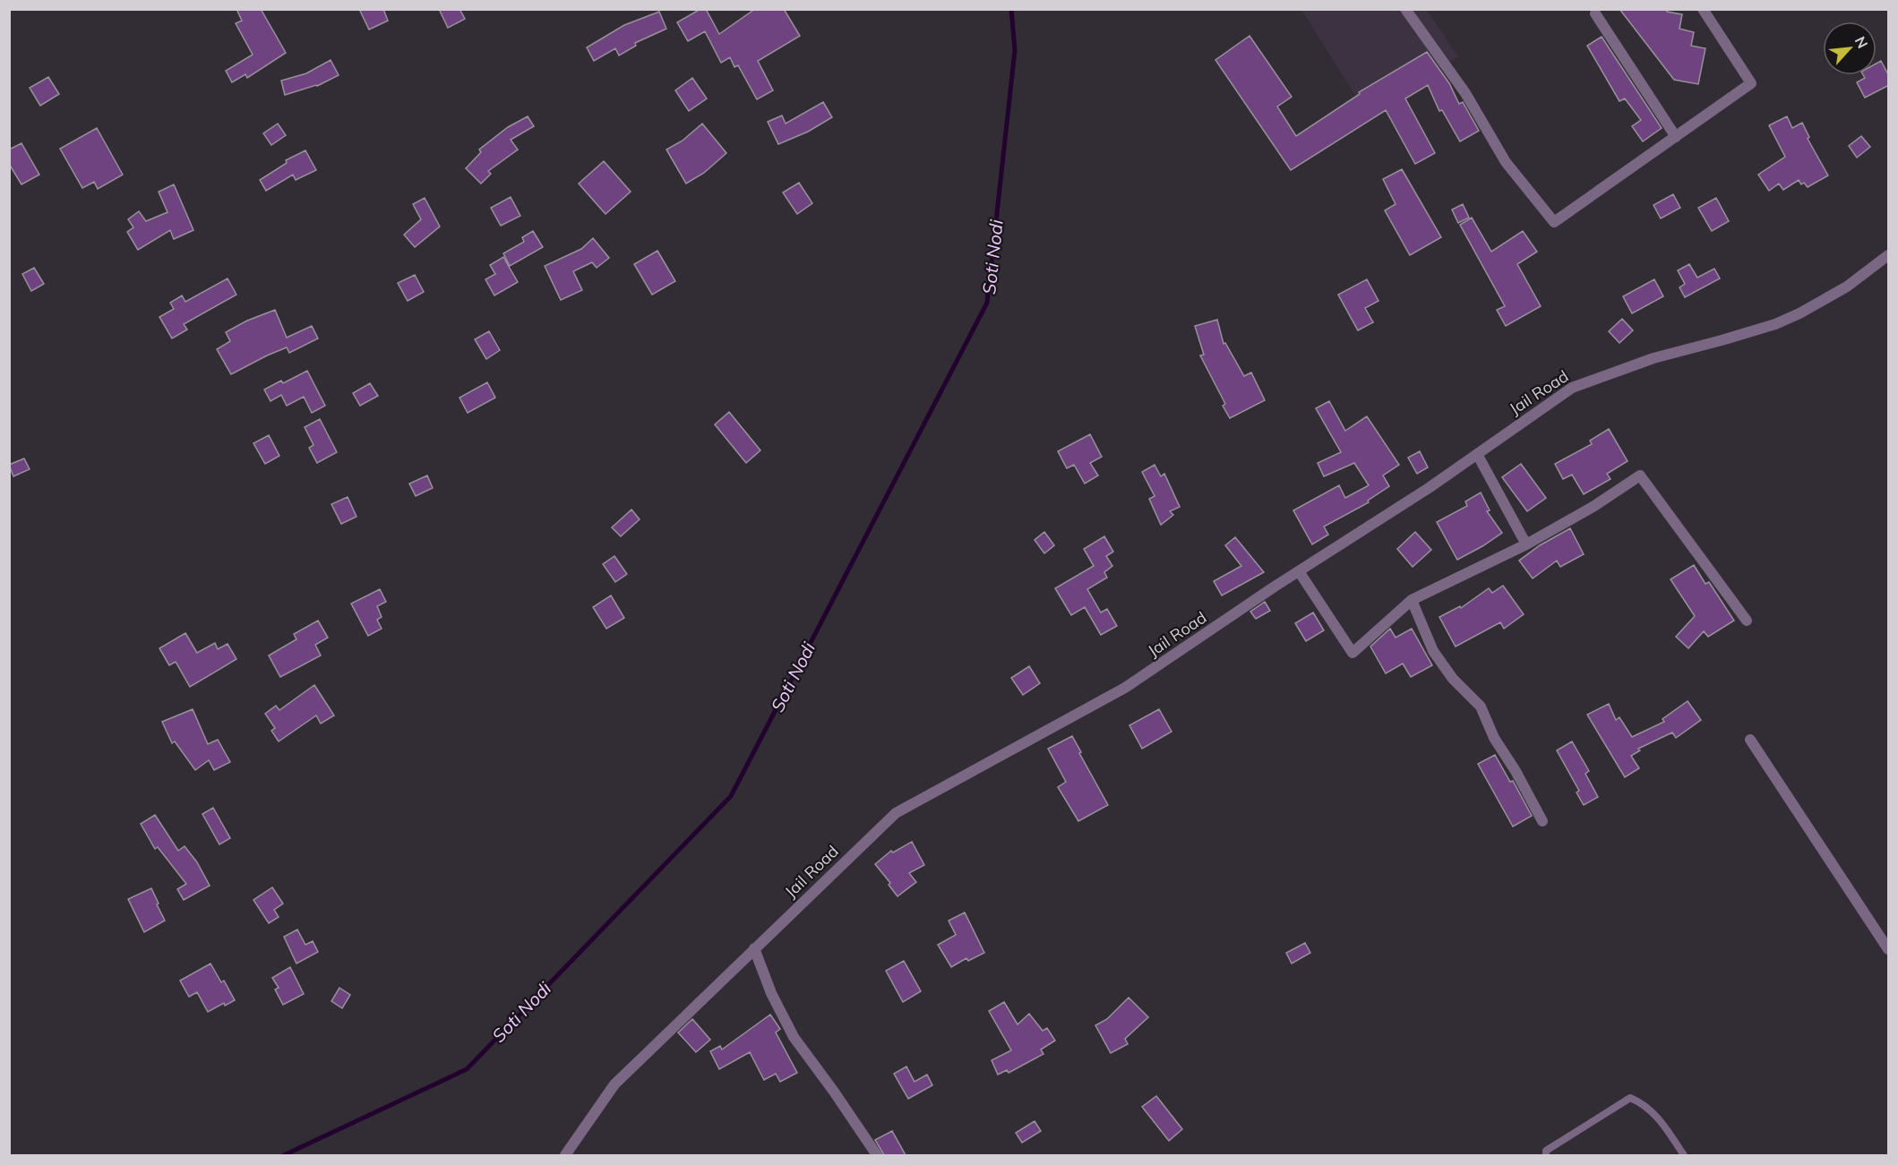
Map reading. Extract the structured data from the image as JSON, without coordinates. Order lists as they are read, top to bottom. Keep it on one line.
{"streets":{"street":["Jail Road"]},"water":["Soti Nodi"],"north":"top right"}
